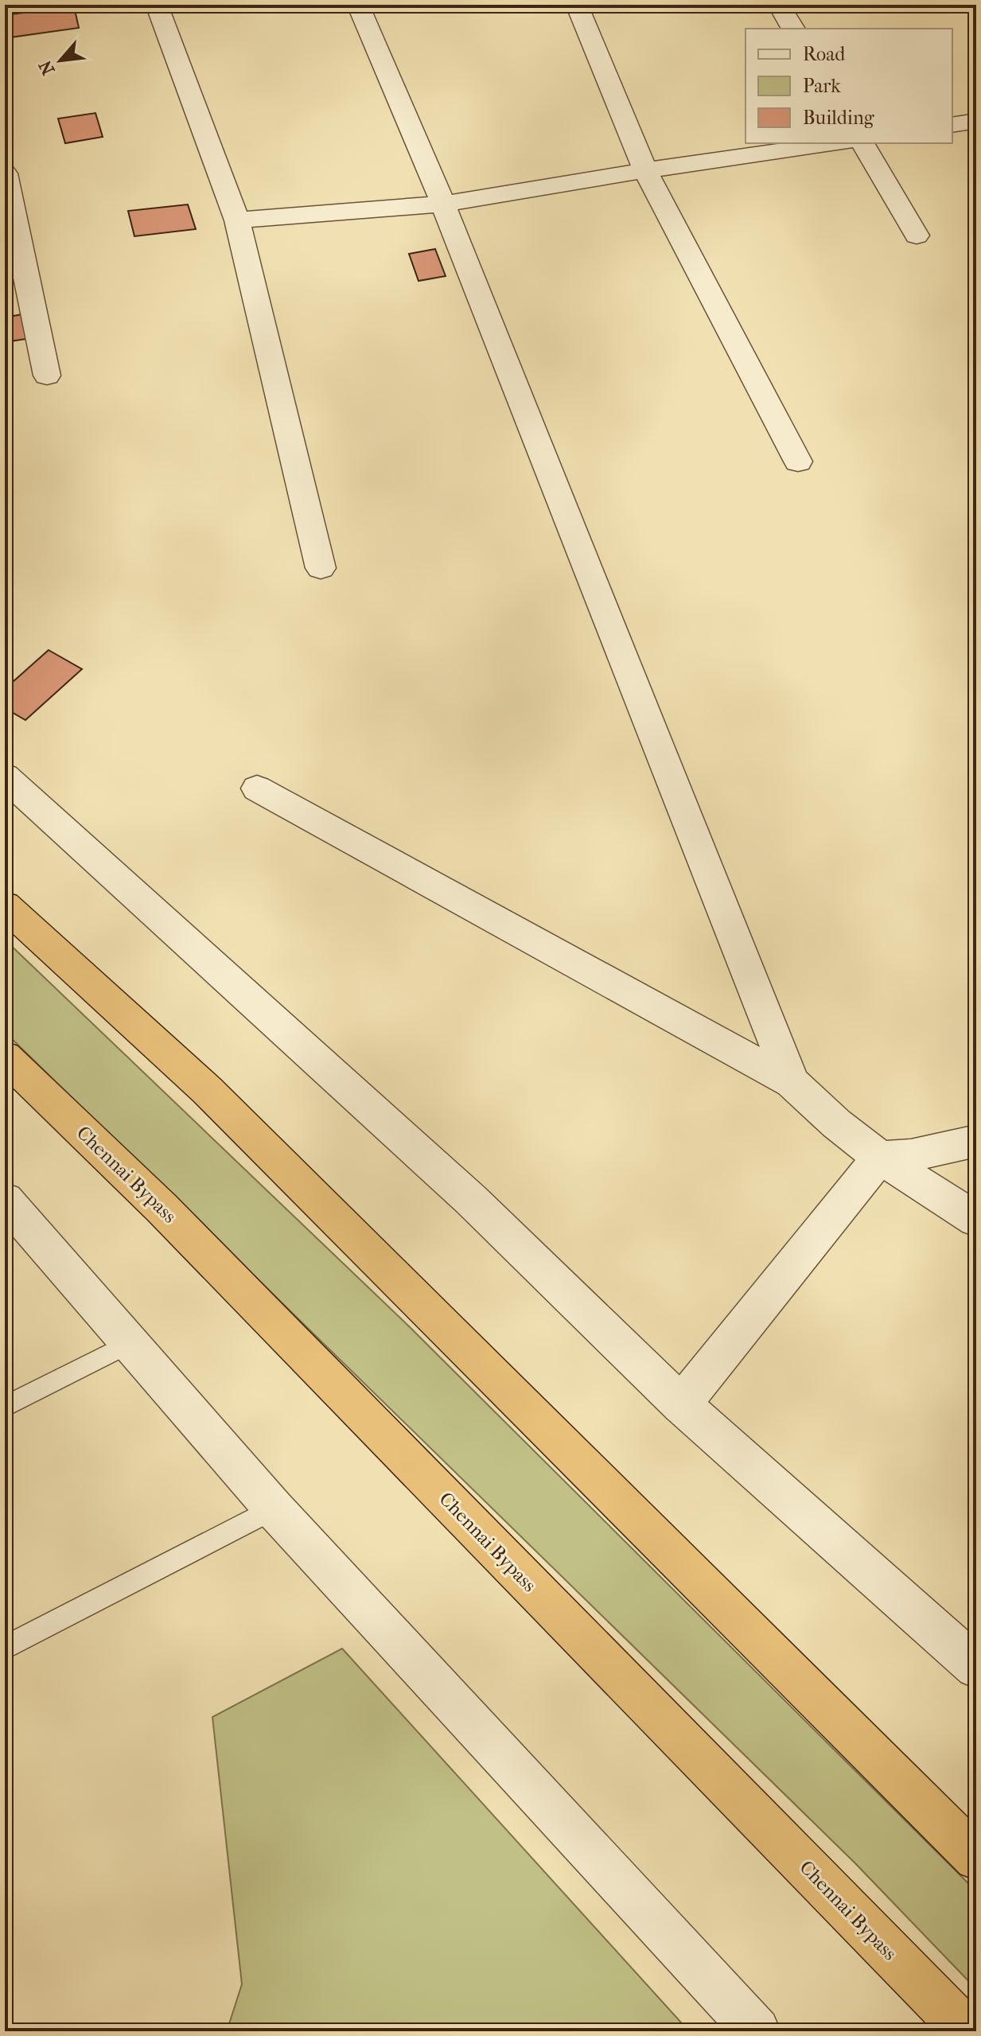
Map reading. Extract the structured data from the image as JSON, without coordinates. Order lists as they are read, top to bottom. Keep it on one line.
{"streets":{"highway":["Chennai Bypass"]},"legend":["Road","Park","Building"],"north":"bottom left"}
